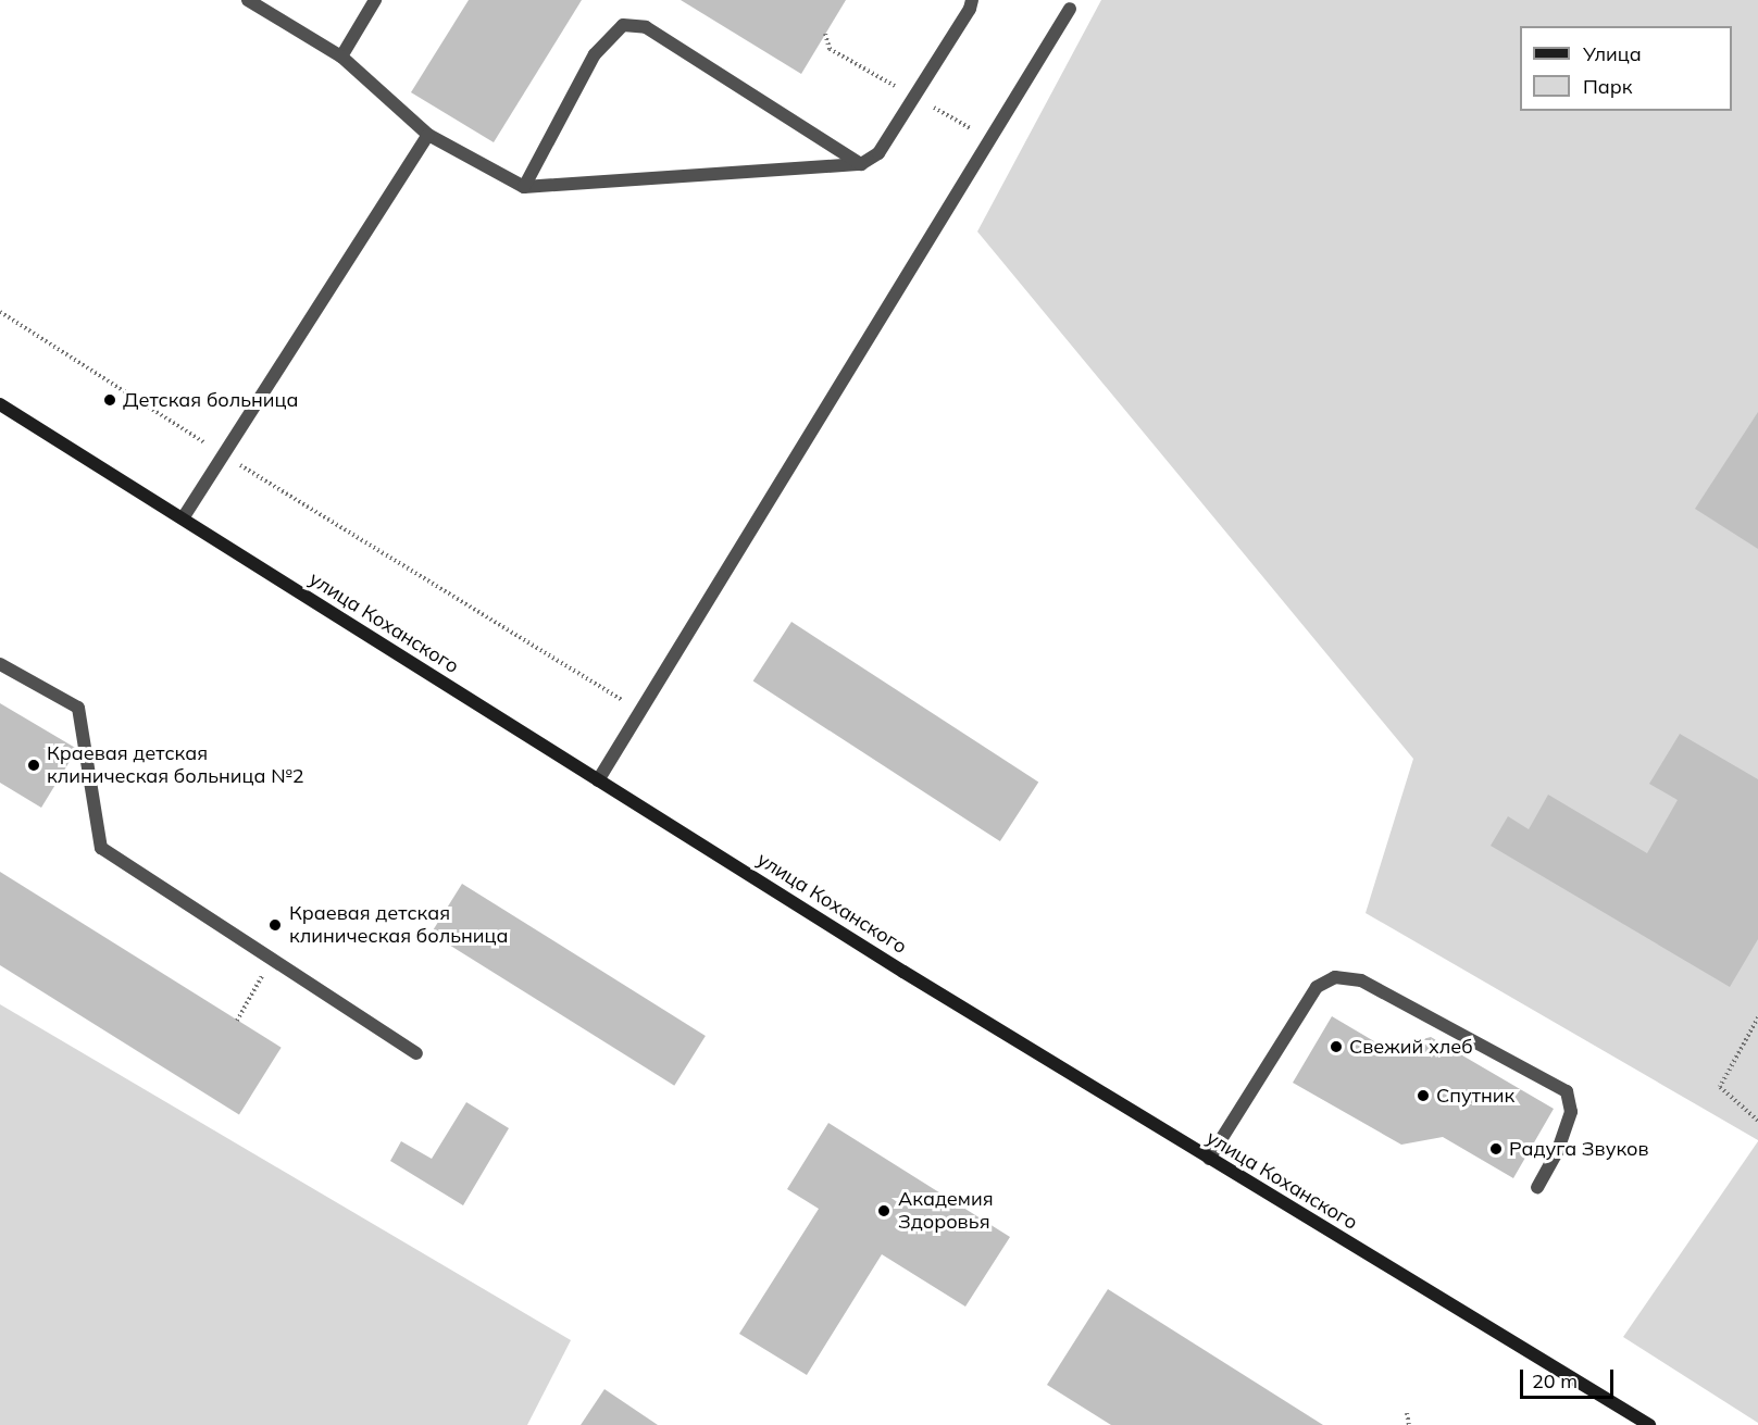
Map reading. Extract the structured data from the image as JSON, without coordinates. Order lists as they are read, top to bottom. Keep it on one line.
{"streets":{"street":["улица Коханского"]},"places":["Детская больница","Краевая детская клиническая больница №2","Краевая детская клиническая больница","Свежий хлеб","Спутник","Радуга Звуков","Академия Здоровья"],"legend":["Улица","Парк"],"scale_bar":"20 m"}
